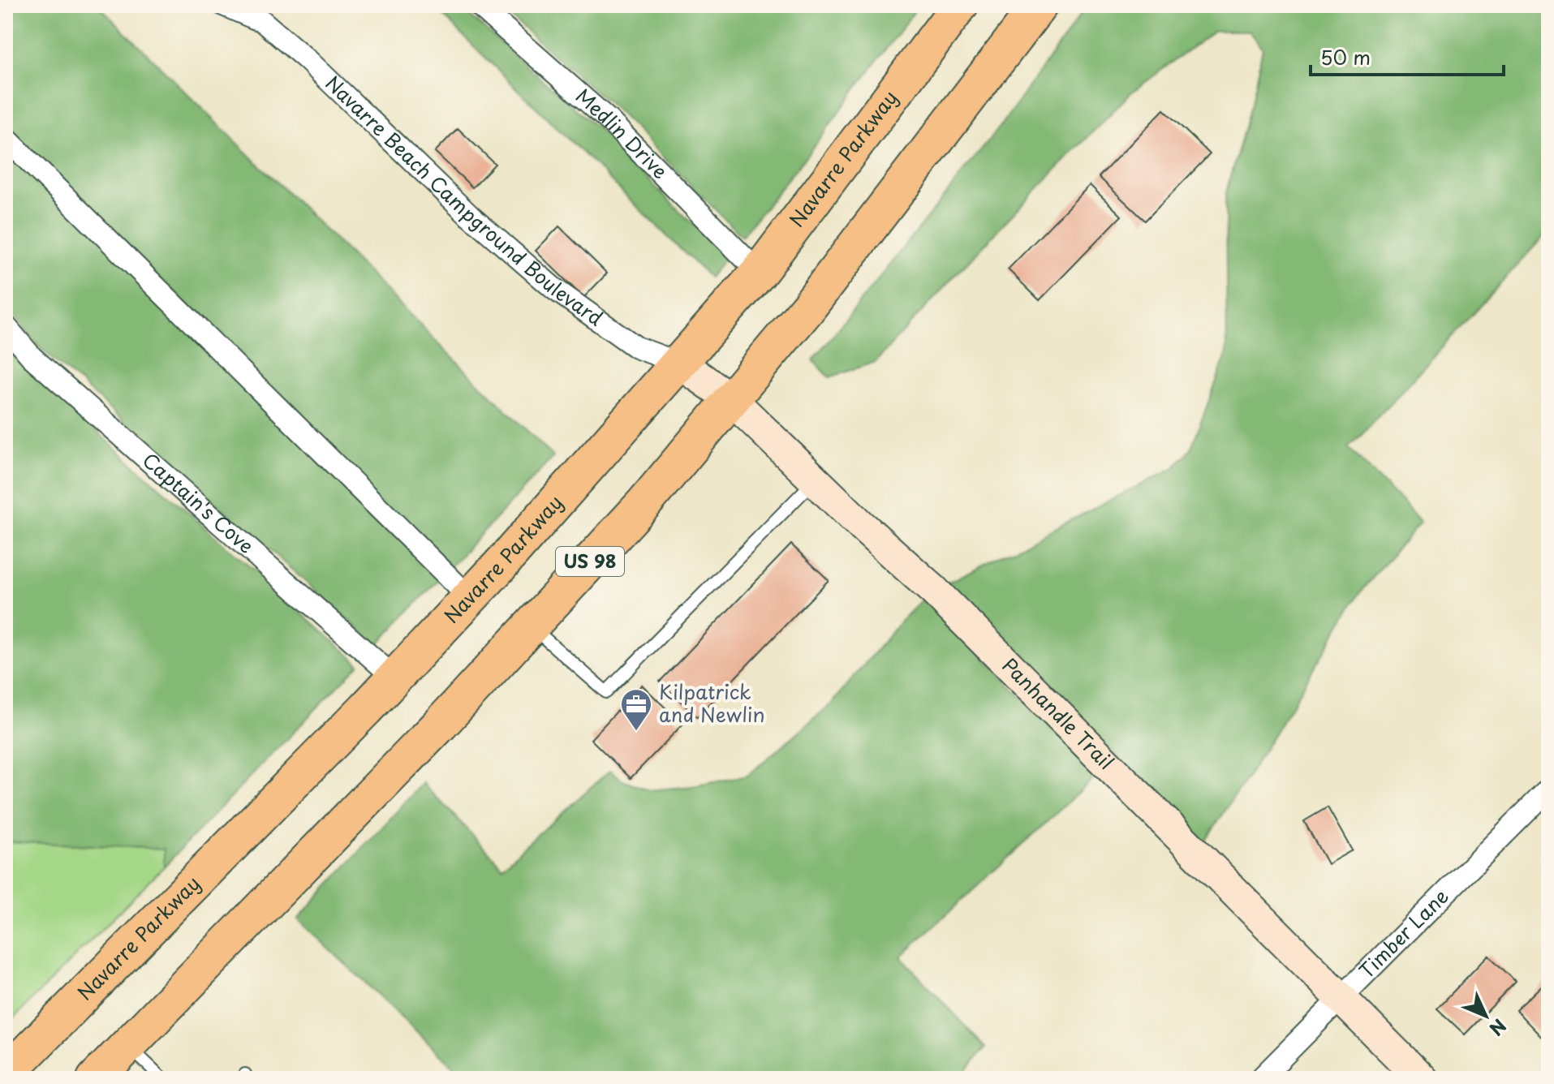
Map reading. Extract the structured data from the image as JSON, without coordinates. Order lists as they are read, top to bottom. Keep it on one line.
{"streets":{"highway":["Navarre Parkway","US 98"],"street":["Medlin Drive","Navarre Beach Campground Boulevard","Captain's Cove","Panhandle Trail","Timber Lane"]},"crossings":[["Medlin Drive","Navarre Parkway"],["Navarre Parkway","Navarre Beach Campground Boulevard"],["Navarre Parkway","Captain's Cove"],["Navarre Parkway","Panhandle Trail"],["Navarre Beach Campground Boulevard","Panhandle Trail"],["US 98","Panhandle Trail"],["Panhandle Trail","Timber Lane"]],"places":{"office":["Kilpatrick and Newlin"]},"scale_bar":"50 m","north":"bottom right"}
